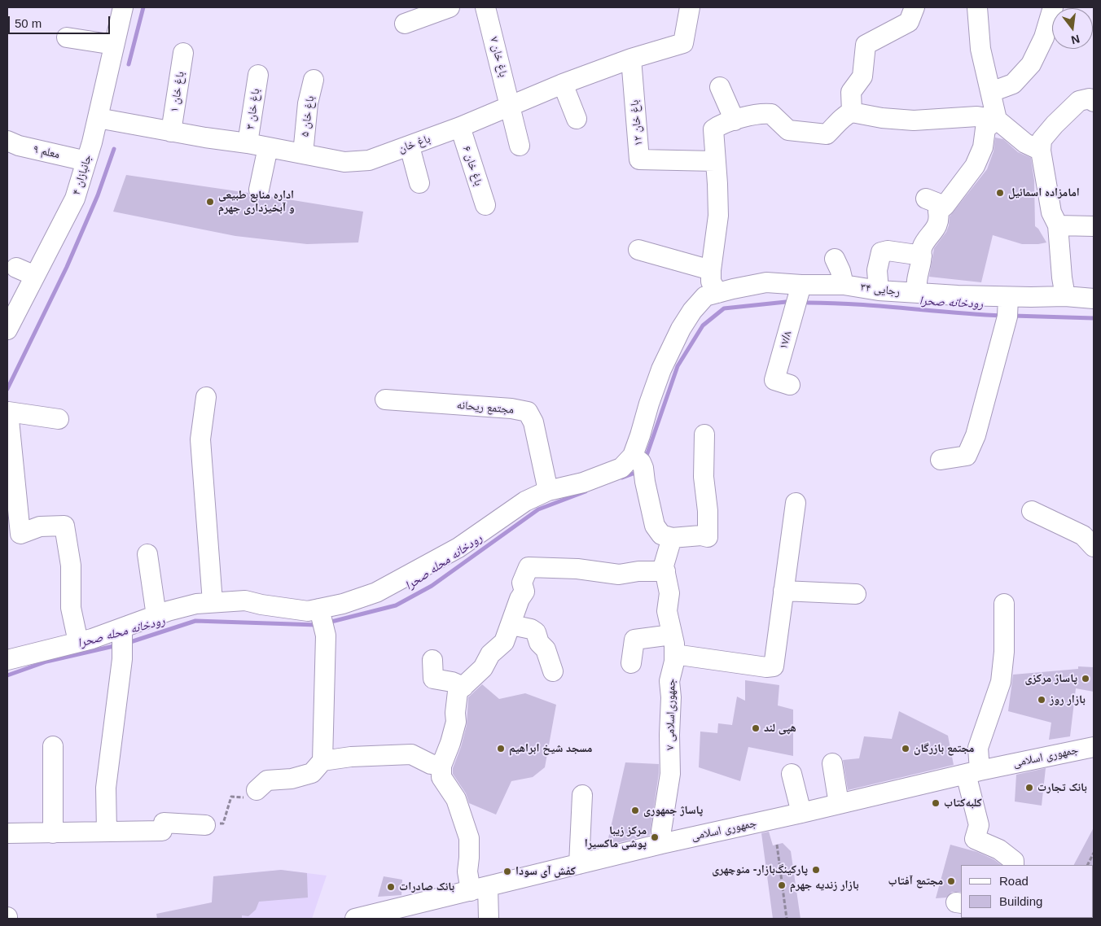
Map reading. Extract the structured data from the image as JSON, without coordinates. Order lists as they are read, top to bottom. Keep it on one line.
{"streets":{"street":["باغ خان ۷","باغ خان ۱","باغ خان ۳","باغ خان ۵","باغ خان ۱۲","باغ خان","معلم ۹","باغ خان ۶","جانبازان ۴","رجایی ۳۴","۱۷/۸","مجتمع ریحانه","جمهوری‌اسلامی ۷","جمهوری اسلامی"]},"crossings":[["باغ خان ۷","باغ خان"],["باغ خان ۱","باغ خان"],["باغ خان ۳","باغ خان"],["باغ خان ۵","باغ خان"],["باغ خان ۱۲","باغ خان"],["باغ خان","باغ خان ۶"],["باغ خان","جانبازان ۴"],["معلم ۹","جانبازان ۴"],["رجایی ۳۴","۱۷/۸"],["جمهوری‌اسلامی ۷","جمهوری اسلامی"]],"water":["رودخانه صحرا","رودخانه محله صحرا"],"places":["امامزاده اسمائیل","اداره منابع طبیعی و آبخیزداری جهرم","پاساژ مرکزی","بازار روز","هپی لند","مسجد شیخ ابراهیم","مجتمع بازرگان","بانک تجارت","کلبه‌کتاب","پاساژ جمهوری","مرکز زیبا پوشی ماکسیرا","پارکینگ‌بازار- منوچهری","کفش آی سودا","مجتمع آفتاب","بازار زندیه جهرم","بانک صادرات"],"legend":["Road","Building"],"scale_bar":"50 m","north":"bottom"}
